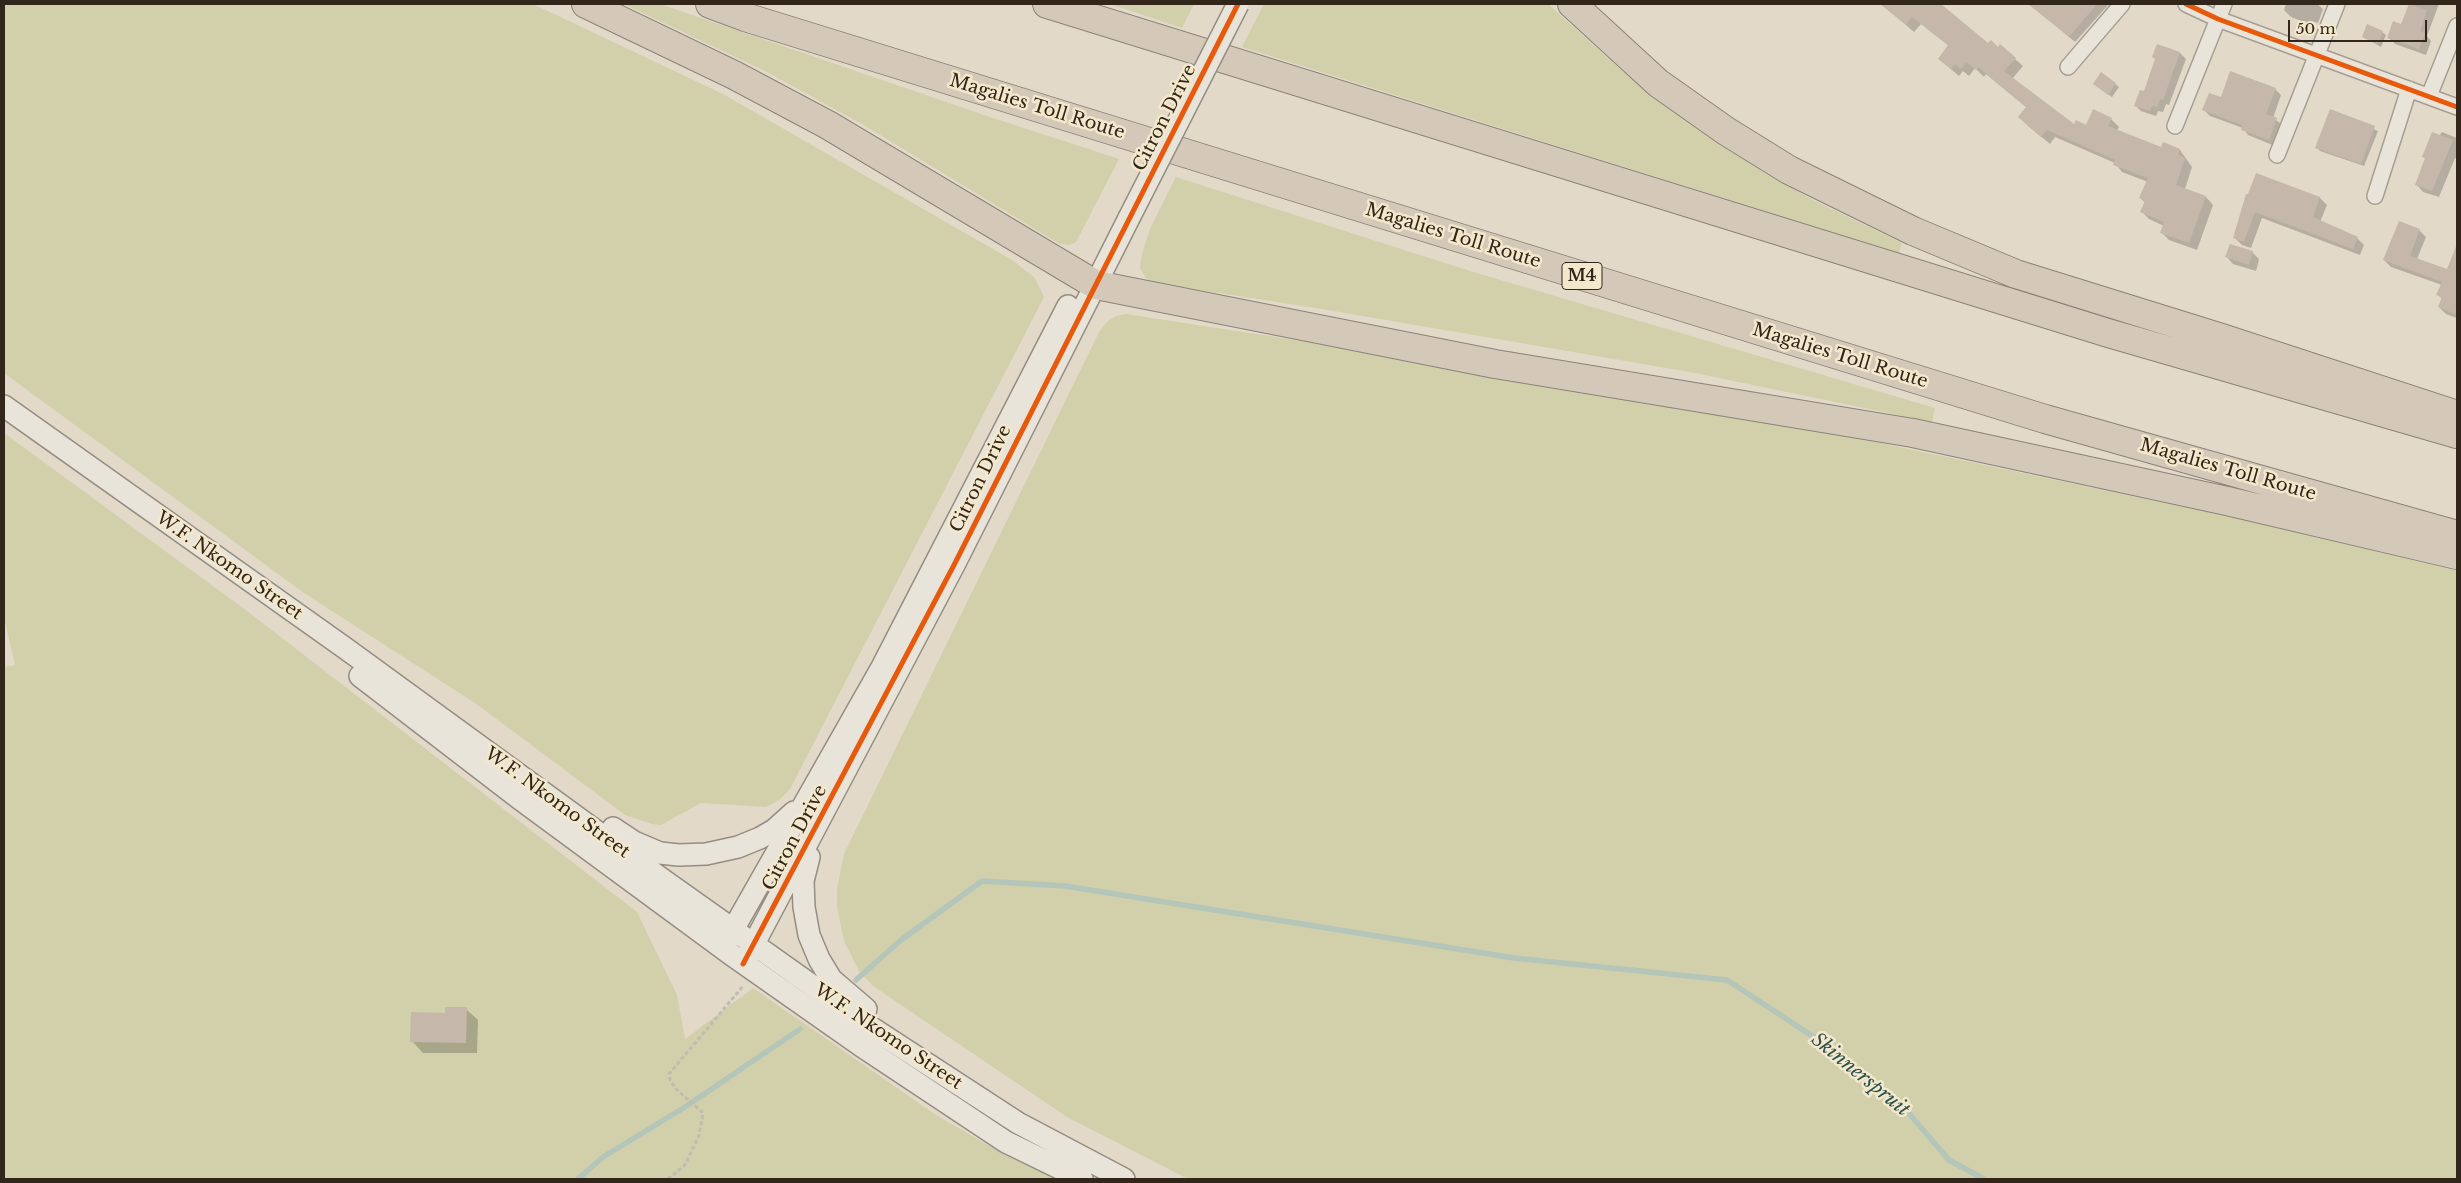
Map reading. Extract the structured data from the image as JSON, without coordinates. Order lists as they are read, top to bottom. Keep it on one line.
{"streets":{"highway":["Magalies Toll Route","M4"],"main road":["Citron Drive","W.F. Nkomo Street"]},"crossings":[["Citron Drive","W.F. Nkomo Street"]],"water":["Skinnerspruit"],"scale_bar":"50 m"}
